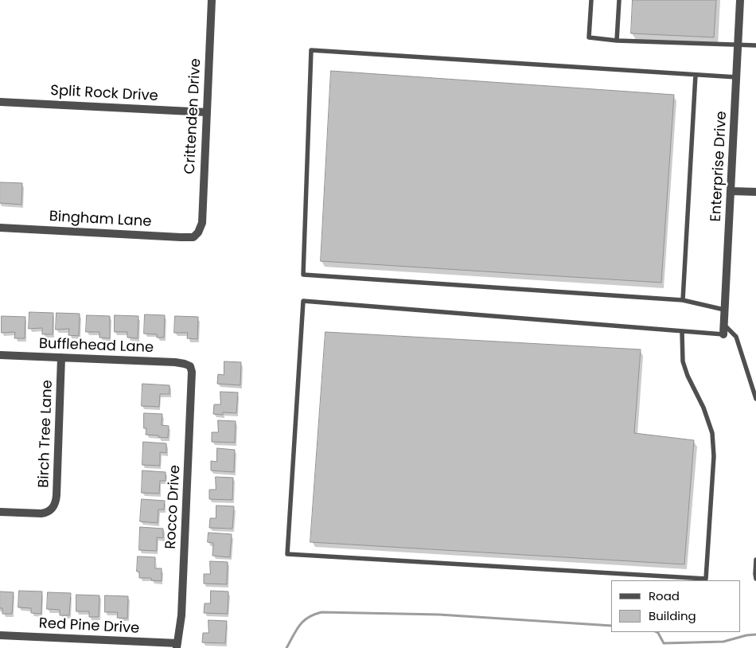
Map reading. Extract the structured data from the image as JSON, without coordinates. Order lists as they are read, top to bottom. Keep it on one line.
{"streets":{"street":["Split Rock Drive","Crittenden Drive","Enterprise Drive","Bingham Lane","Bufflehead Lane","Birch Tree Lane","Rocco Drive","Red Pine Drive"]},"crossings":[["Split Rock Drive","Crittenden Drive"],["Crittenden Drive","Bingham Lane"],["Bufflehead Lane","Birch Tree Lane"],["Bufflehead Lane","Rocco Drive"],["Rocco Drive","Red Pine Drive"]],"legend":["Road","Building"]}
